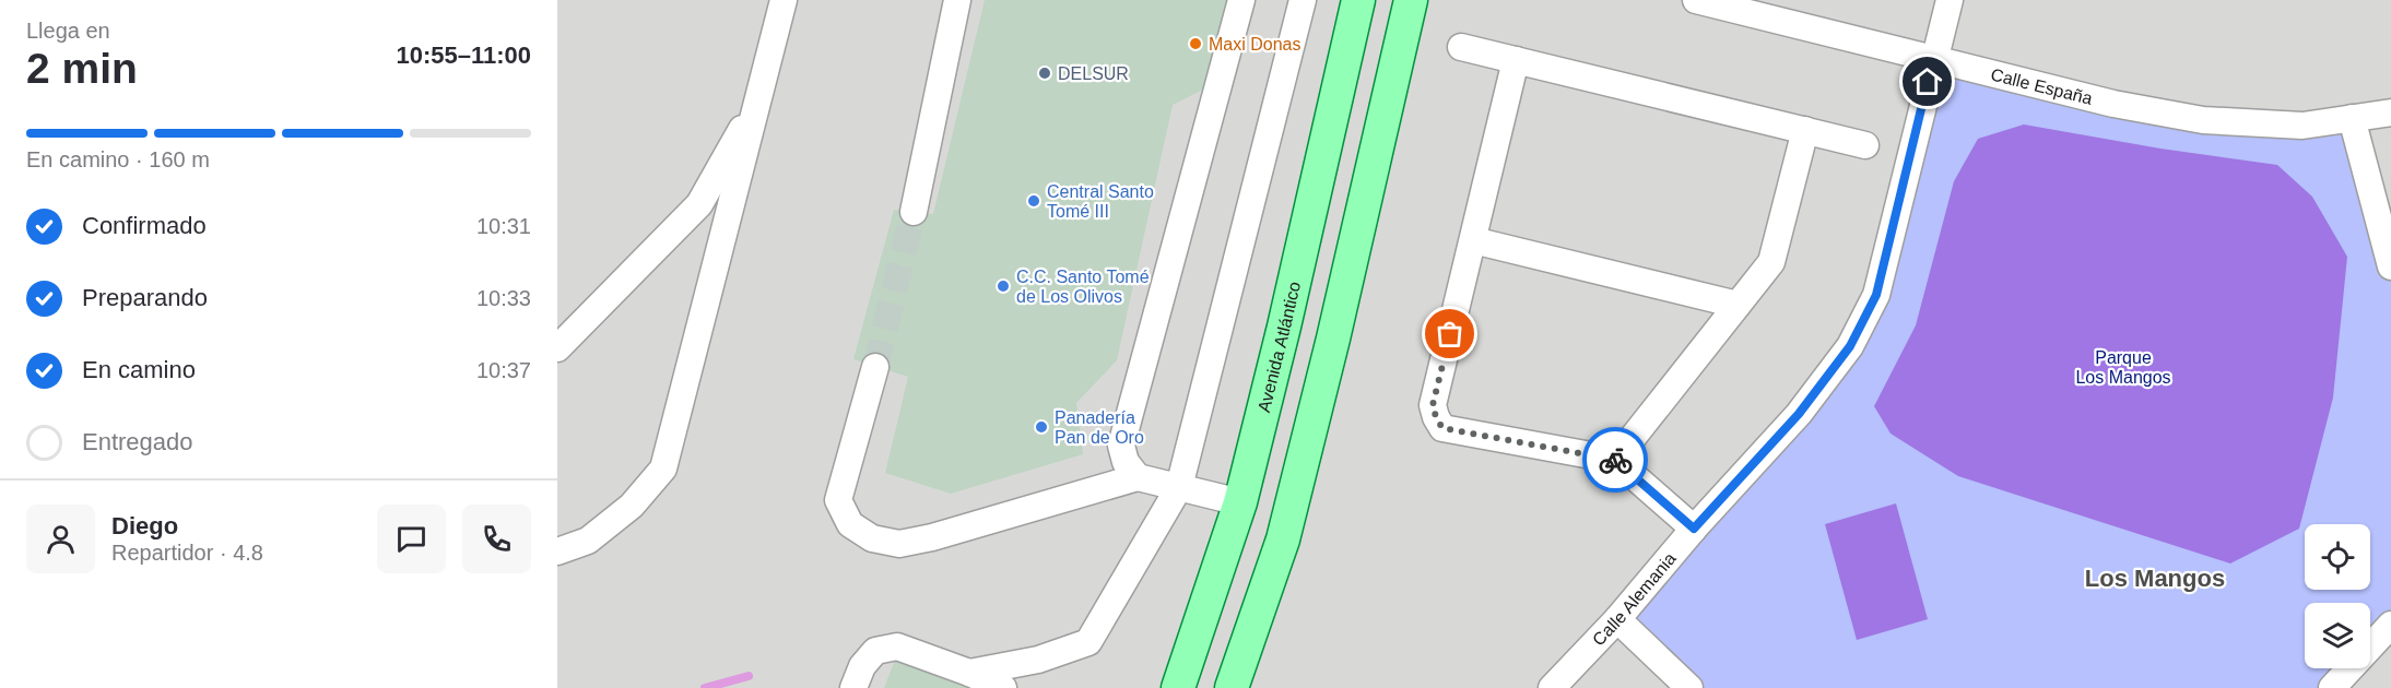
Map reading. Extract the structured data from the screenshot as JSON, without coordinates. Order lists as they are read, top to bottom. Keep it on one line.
{"streets":{"main road":["Avenida Atlántico"],"street":["Calle España","Calle Alemania"]},"crossings":[["Calle España","Calle Alemania"]],"districts":["Los Mangos"],"parks":["Parque Los Mangos"],"places":["Maxi Donas","DELSUR","Central Santo Tomé III","C.C. Santo Tomé de Los Olivos","Panadería Pan de Oro"],"page":{"heading":["2 min","Llega en","10:55–11:00"],"panel":["Diego","Repartidor · 4.8"],"bar":"En camino · 160 m","list":[["Confirmado","10:31"],["Preparando","10:33"],["En camino","10:37"],"Entregado"]}}
